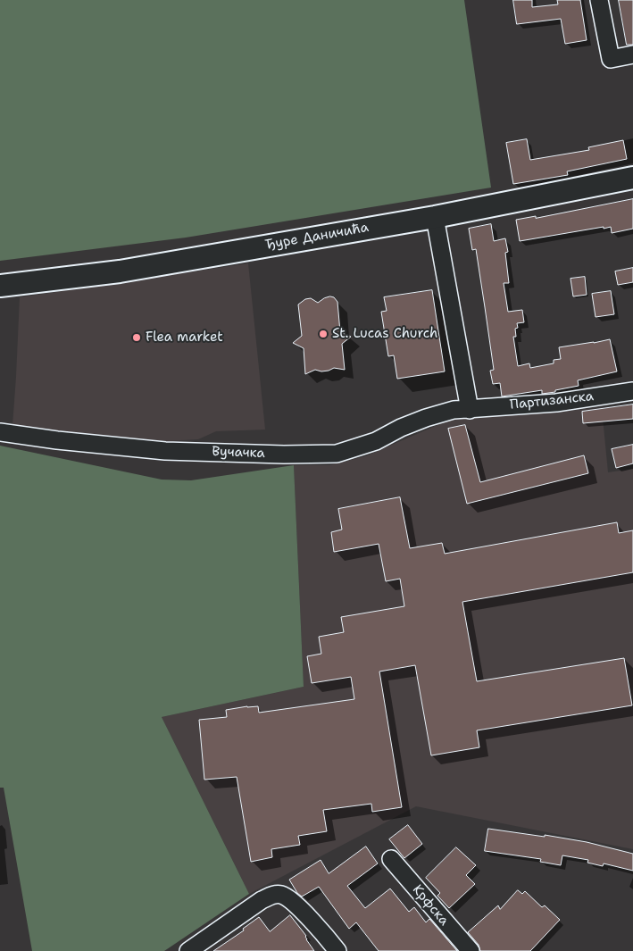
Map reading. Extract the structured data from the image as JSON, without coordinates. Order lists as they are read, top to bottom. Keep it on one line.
{"streets":{"street":["Ђуре Даничића","Партизанска","Вучачка","Крфска"]},"crossings":[["Партизанска","Вучачка"]],"places":["St. Lucas Church","Flea market"]}
